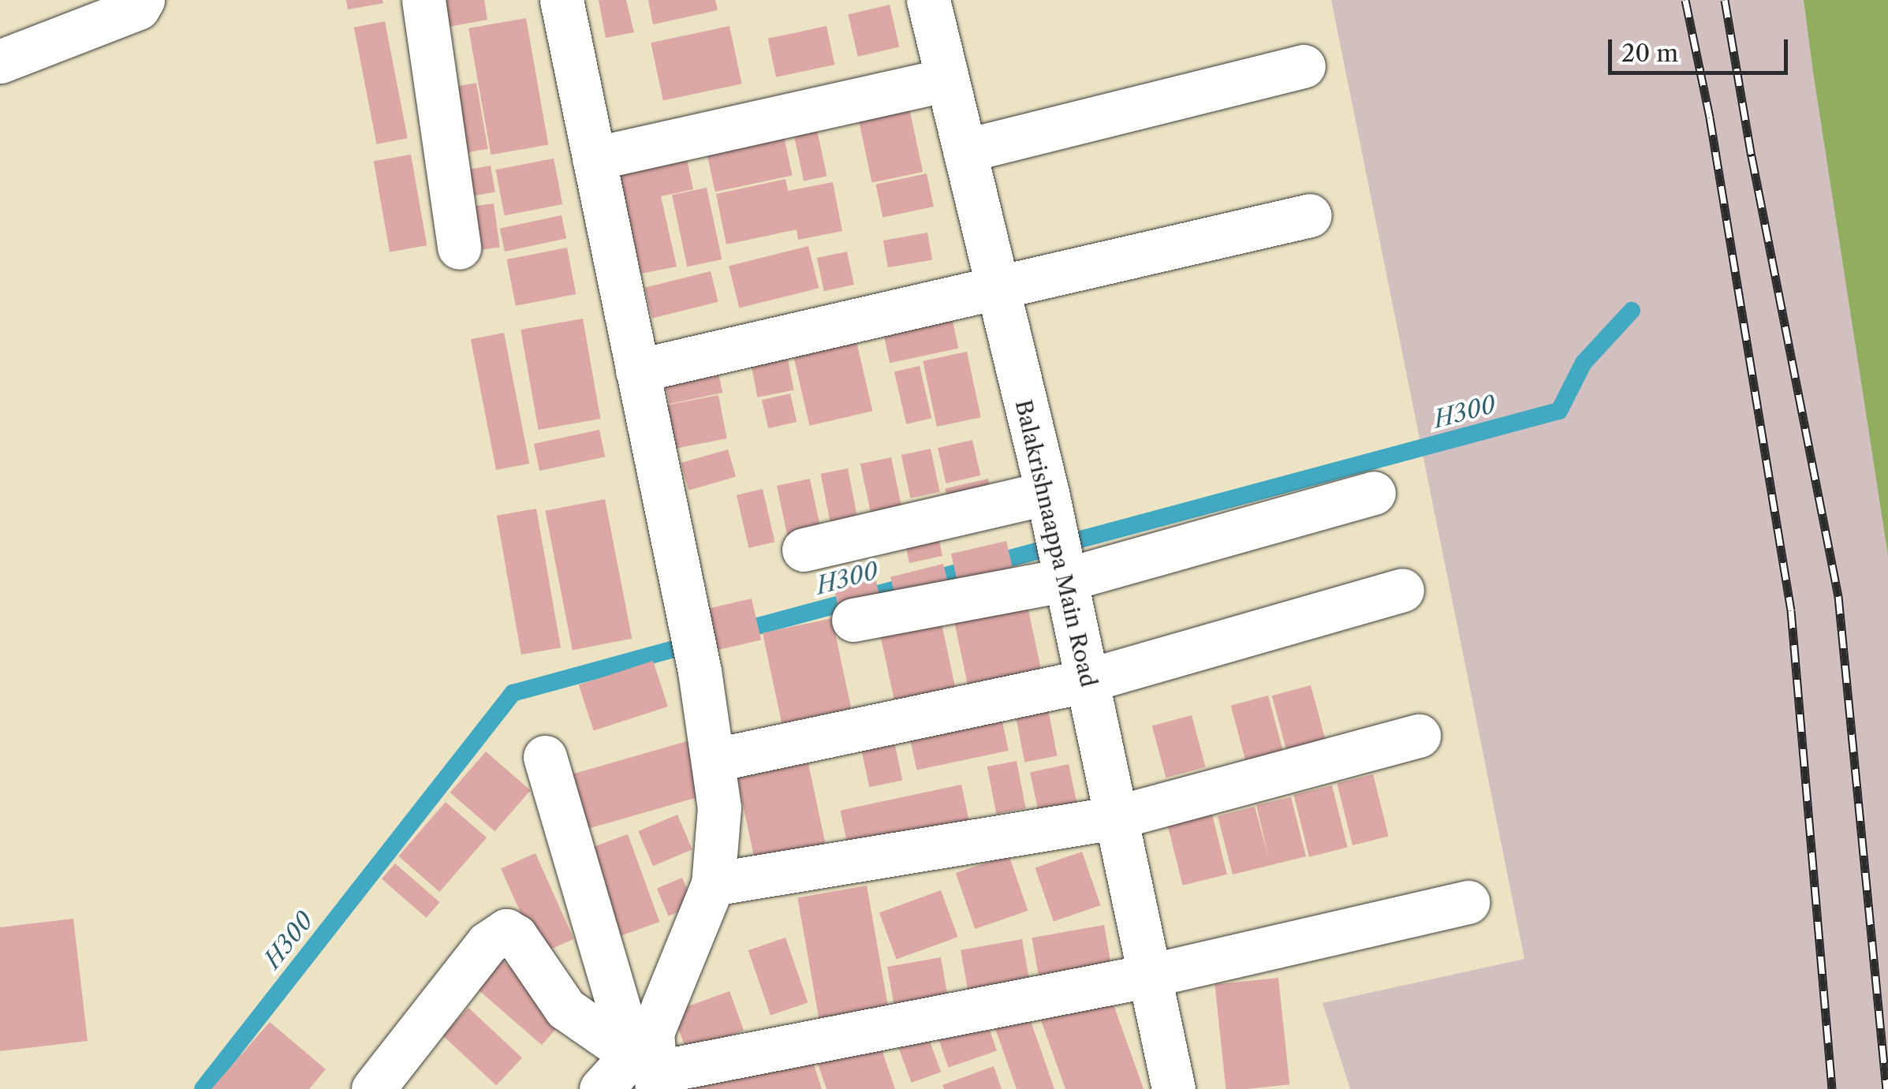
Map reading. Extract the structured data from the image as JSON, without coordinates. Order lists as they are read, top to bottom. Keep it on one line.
{"streets":{"street":["Balakrishnaappa Main Road"]},"water":["H300"],"scale_bar":"20 m"}
